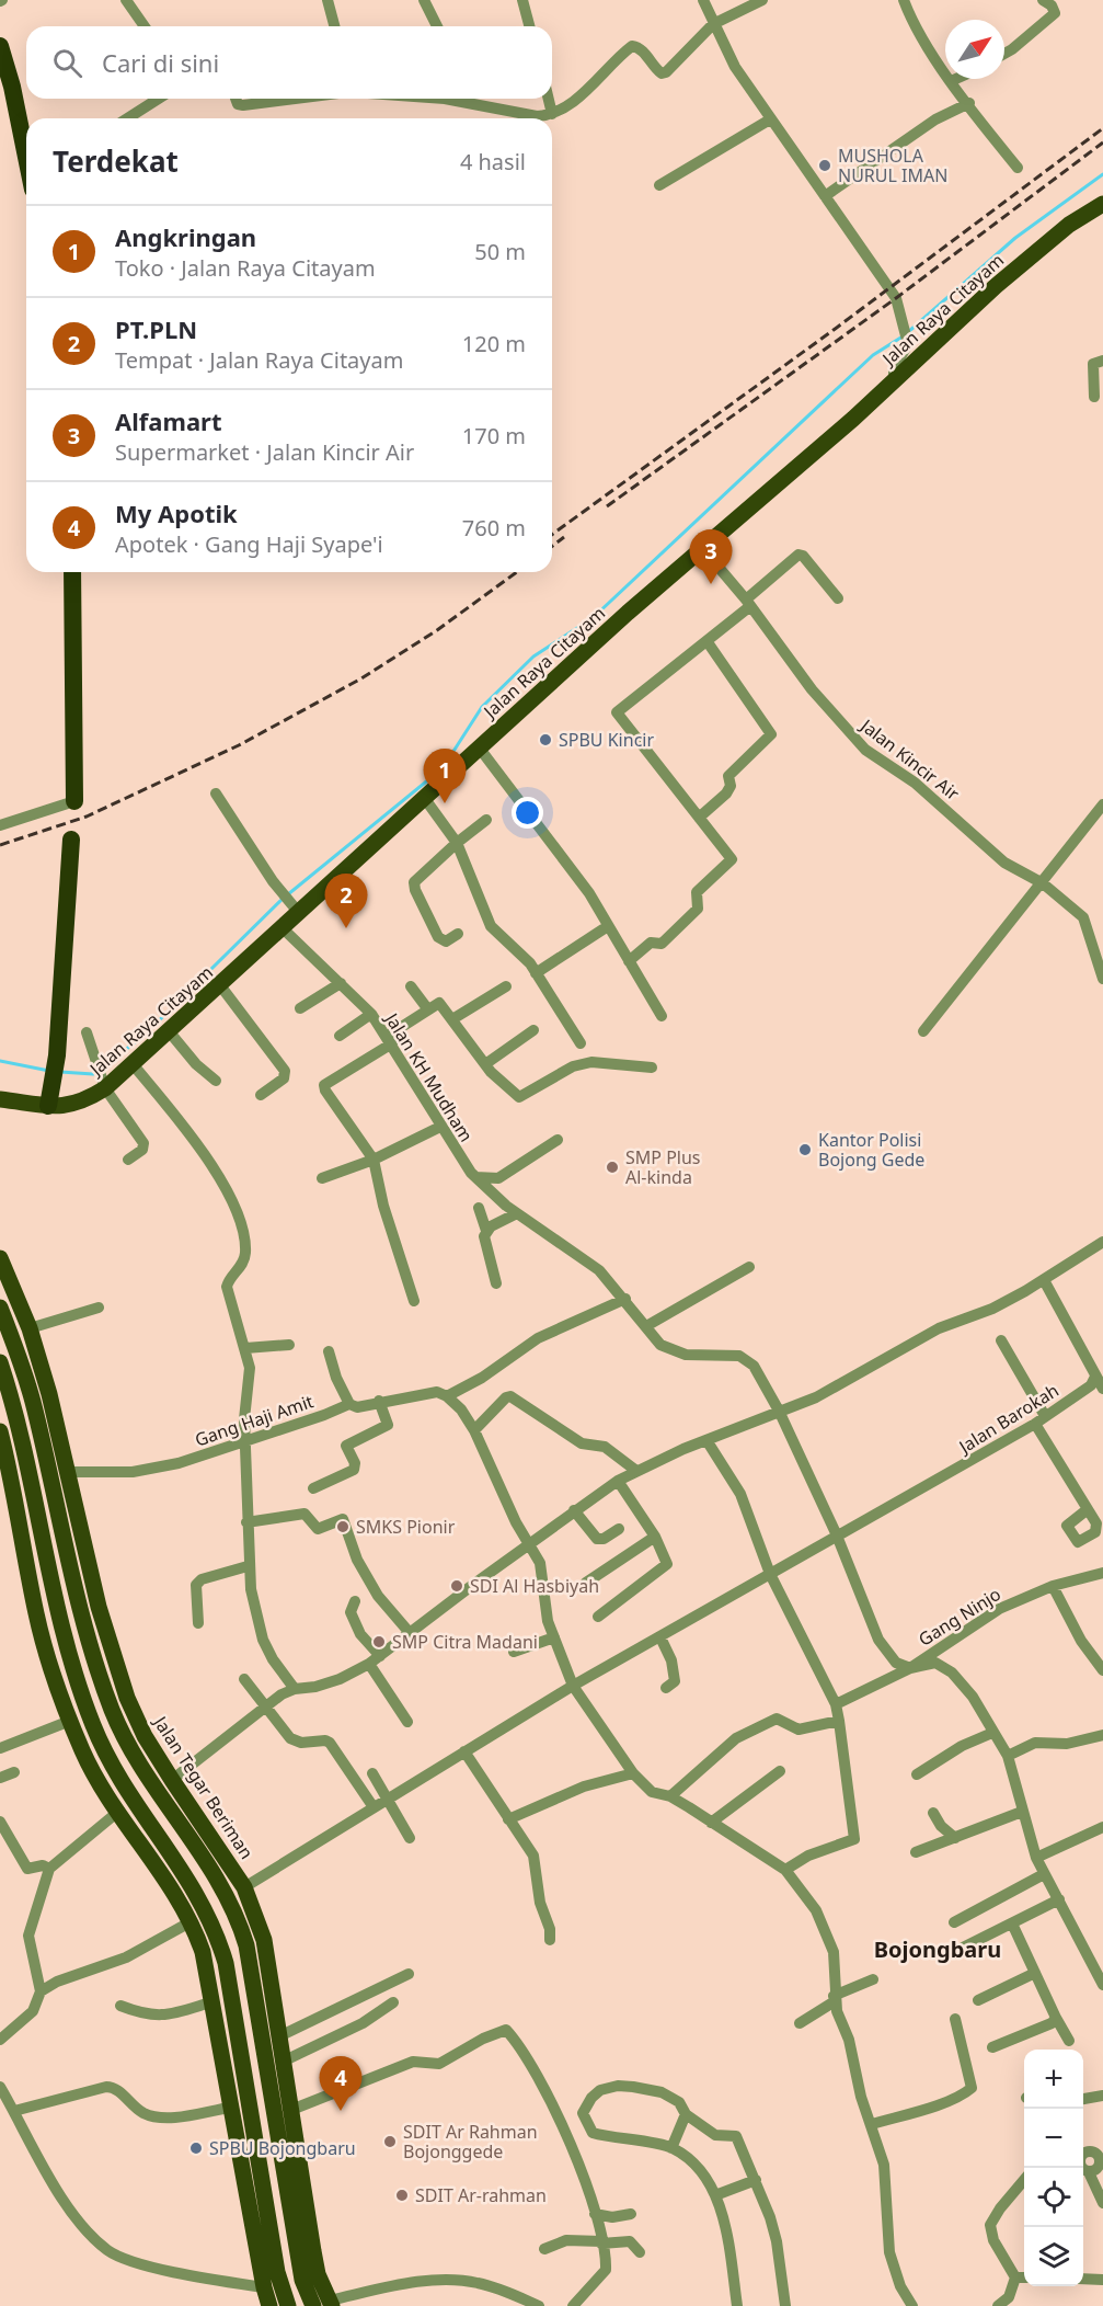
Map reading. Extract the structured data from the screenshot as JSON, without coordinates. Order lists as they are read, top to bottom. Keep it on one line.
{"streets":{"main road":["Jalan Raya Citayam","Jalan Tegar Beriman"],"street":["Jalan Kincir Air","Jalan KH Mudham","Jalan Barokah","Gang Haji Amit","Gang Ninjo"]},"crossings":[["Jalan Raya Citayam","Jalan Kincir Air"],["Jalan Raya Citayam","Jalan KH Mudham"],["Jalan Barokah","Jalan Tegar Beriman"],["Gang Haji Amit","Jalan Tegar Beriman"]],"districts":["Bojongbaru"],"places":["MUSHOLA NURUL IMAN","SPBU Kincir","Kantor Polisi Bojong Gede","SMP Plus Al-kinda","SMKS Pionir","SDI Al Hasbiyah","SMP Citra Madani","SDIT Ar Rahman Bojonggede","SPBU Bojongbaru","SDIT Ar-rahman"],"north":"top right","page":{"search":"Cari di sini","heading":["Terdekat","4 hasil"],"list":[{"mark":"1","name":"Angkringan","note":"Toko · Jalan Raya Citayam","value":"50 m"},{"mark":"2","name":"PT.PLN","note":"Tempat · Jalan Raya Citayam","value":"120 m"},{"mark":"3","name":"Alfamart","note":"Supermarket · Jalan Kincir Air","value":"170 m"},{"mark":"4","name":"My Apotik","note":"Apotek · Gang Haji Syape'i","value":"760 m"}],"pins":["3","1","2","4"],"map_buttons":["+","−"]}}
